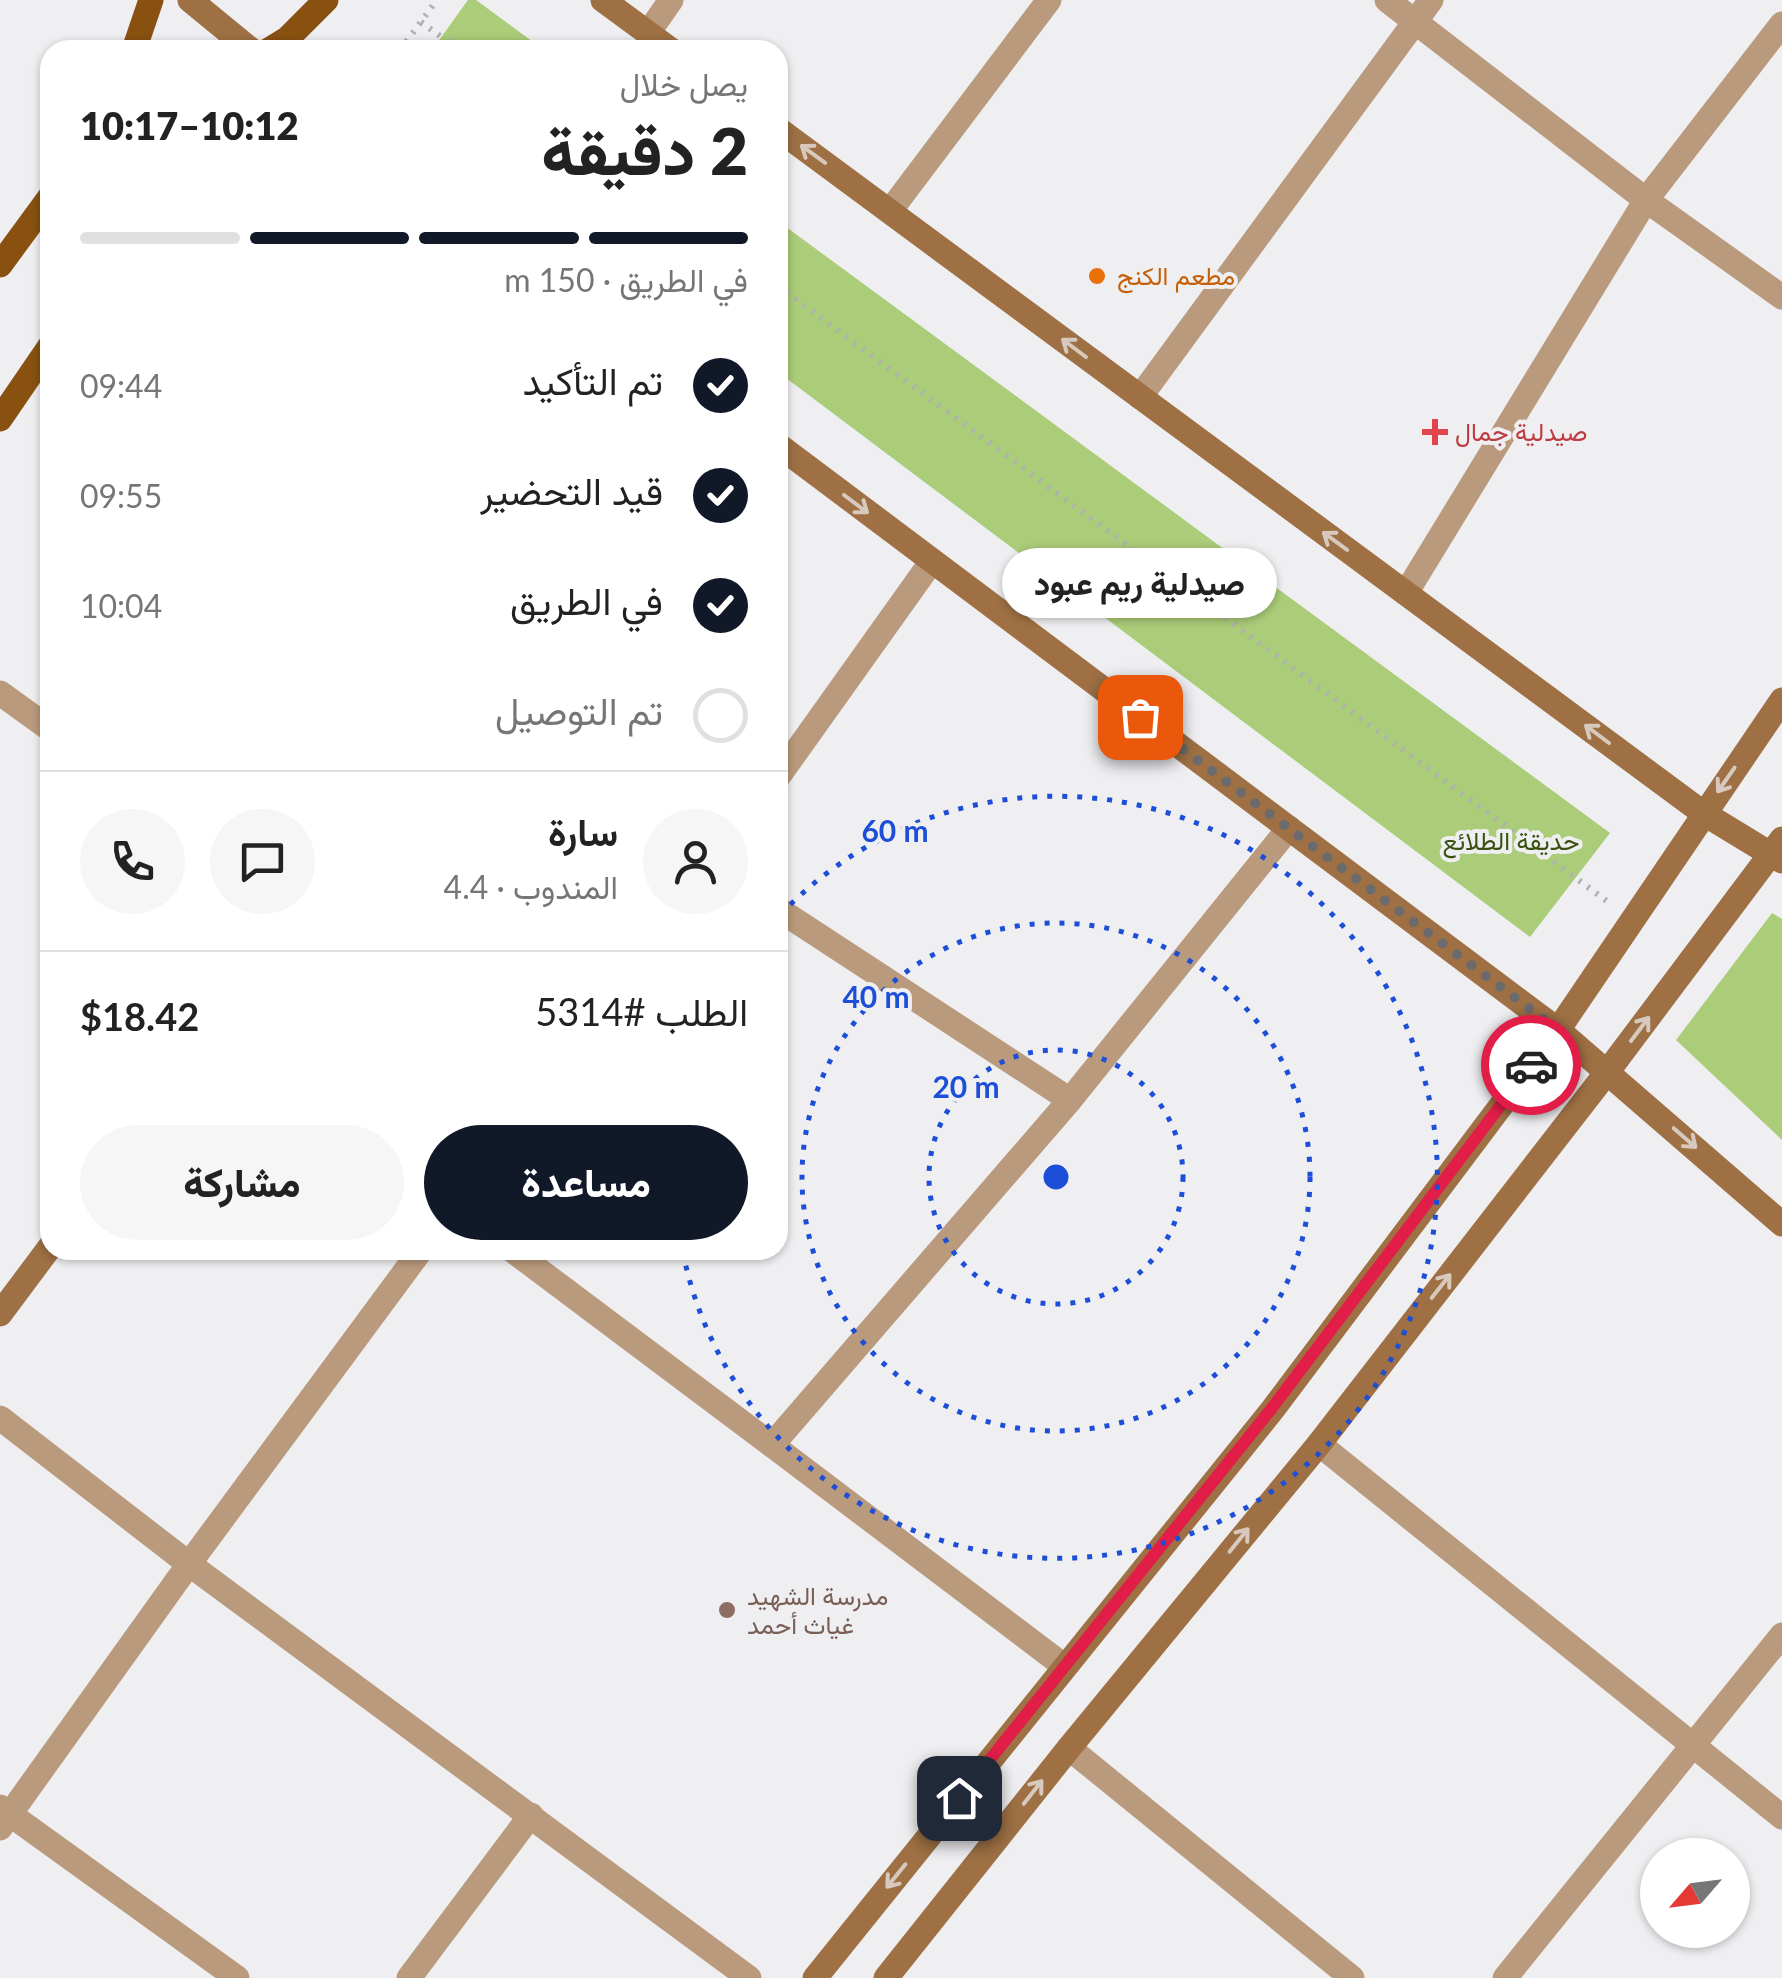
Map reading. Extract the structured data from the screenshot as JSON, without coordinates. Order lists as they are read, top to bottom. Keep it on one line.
{"parks":["حديقة الطلائع"],"places":{"other":["مطعم الكنج","صيدلية ريم عبود","مدرسة الشهيد غياث أحمد"],"health":["صيدلية جمال"]},"north":"bottom left","page":{"heading":["2 دقيقة","يصل خلال","10:12–10:17"],"panel":["سارة","المندوب · 4.4","الطلب #5314","$18.42"],"bar":"في الطريق · 150 m","list":[["تم التأكيد","09:44"],["قيد التحضير","09:55"],["في الطريق","10:04"],"تم التوصيل"],"bubble":"صيدلية ريم عبود","buttons":["مساعدة","مشاركة"]},"rings":["60 m","40 m","20 m"]}
